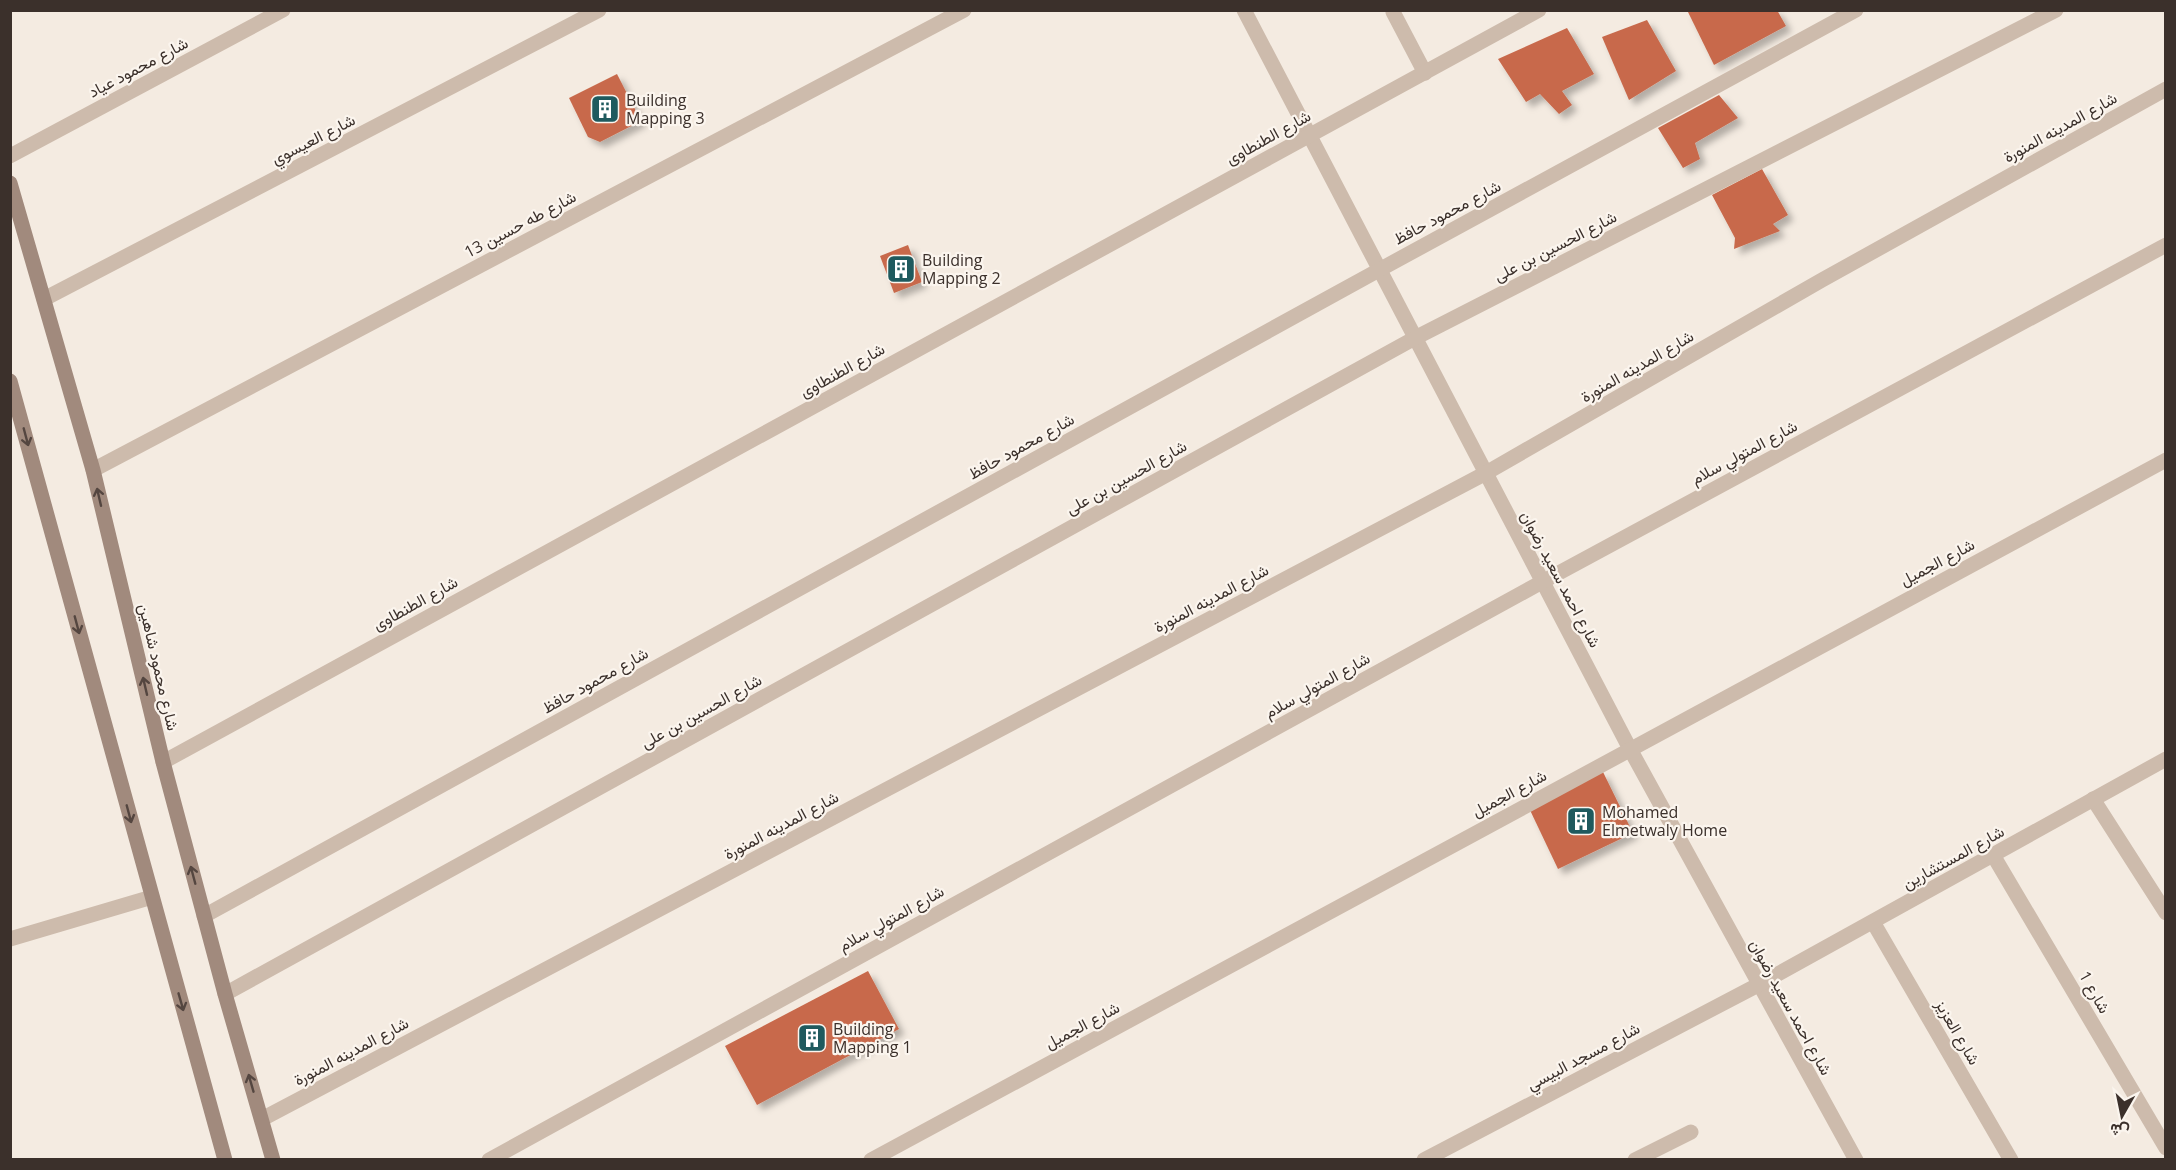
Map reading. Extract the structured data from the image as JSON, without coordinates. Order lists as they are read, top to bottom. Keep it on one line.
{"streets":{"main road":["شارع محمود شاهين"],"street":["شارع محمود عياد","شارع المدينه المنورة","شارع الطنطاوى","شارع العيسوي","شارع محمود حافظ","شارع طه حسين 13","شارع الحسين بن على","شارع المتولي سلام","شارع الجميل","شارع احمد سعيد رضوان","شارع المستشارين","شارع 1","شارع العزيز","شارع مسجد البيسي"]},"crossings":[["شارع المدينه المنورة","شارع احمد سعيد رضوان"],["شارع المدينه المنورة","شارع محمود شاهين"],["شارع الطنطاوى","شارع احمد سعيد رضوان"],["شارع الطنطاوى","شارع محمود شاهين"],["شارع العيسوي","شارع محمود شاهين"],["شارع محمود حافظ","شارع احمد سعيد رضوان"],["شارع محمود حافظ","شارع محمود شاهين"],["شارع طه حسين 13","شارع محمود شاهين"],["شارع الحسين بن على","شارع احمد سعيد رضوان"],["شارع الحسين بن على","شارع محمود شاهين"],["شارع المتولي سلام","شارع احمد سعيد رضوان"],["شارع الجميل","شارع احمد سعيد رضوان"],["شارع احمد سعيد رضوان","شارع المستشارين"],["شارع احمد سعيد رضوان","شارع مسجد البيسي"],["شارع المستشارين","شارع 1"],["شارع المستشارين","شارع العزيز"],["شارع المستشارين","شارع مسجد البيسي"]],"places":{"building":["Building Mapping 3","Building Mapping 2","Mohamed Elmetwaly Home","Building Mapping 1"]},"north":"bottom"}
